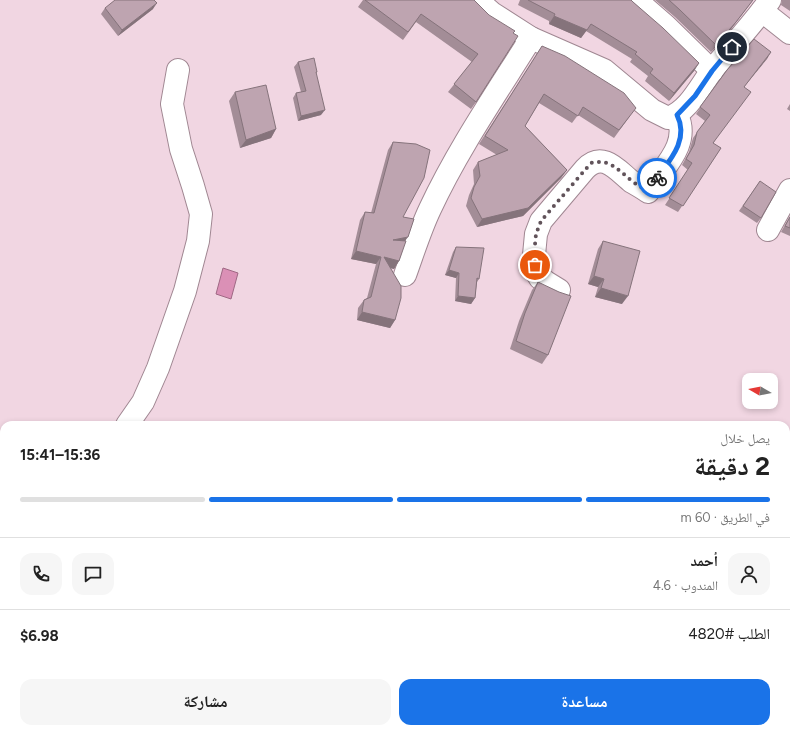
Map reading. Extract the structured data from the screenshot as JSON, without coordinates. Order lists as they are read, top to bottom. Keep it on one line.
{"north":"left","page":{"heading":["2 دقيقة","يصل خلال","15:36–15:41"],"panel":["أحمد","المندوب · 4.6","الطلب #4820","$6.98"],"bar":"في الطريق · 60 m","buttons":["مساعدة","مشاركة"]}}
